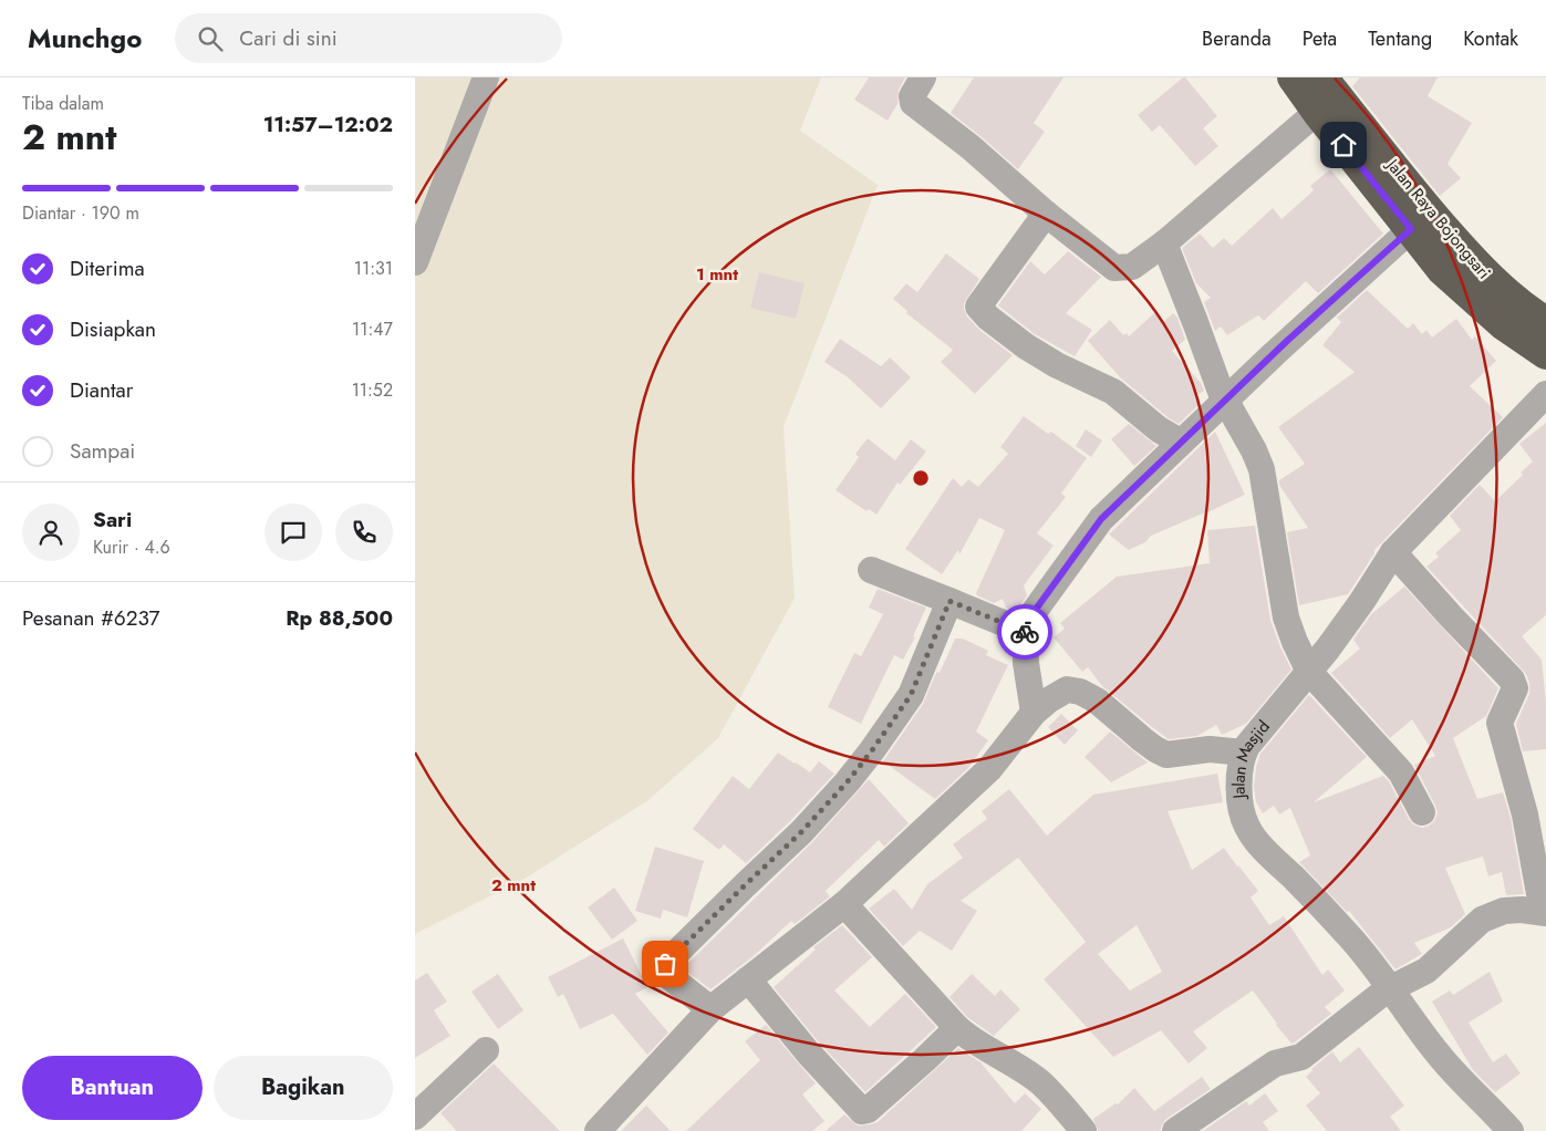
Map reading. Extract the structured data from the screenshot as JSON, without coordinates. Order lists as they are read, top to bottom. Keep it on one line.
{"streets":{"highway":["Jalan Raya Bojongsari"],"street":["Jalan Masjid"]},"page":{"header":"Munchgo","search":"Cari di sini","nav":["Beranda","Peta","Tentang","Kontak"],"heading":["2 mnt","Tiba dalam","11:57–12:02"],"panel":["Sari","Kurir · 4.6","Pesanan #6237","Rp 88,500"],"bar":"Diantar · 190 m","list":[["Diterima","11:31"],["Disiapkan","11:47"],["Diantar","11:52"],"Sampai"],"buttons":["Bantuan","Bagikan"]},"rings":["1 mnt","2 mnt"]}
